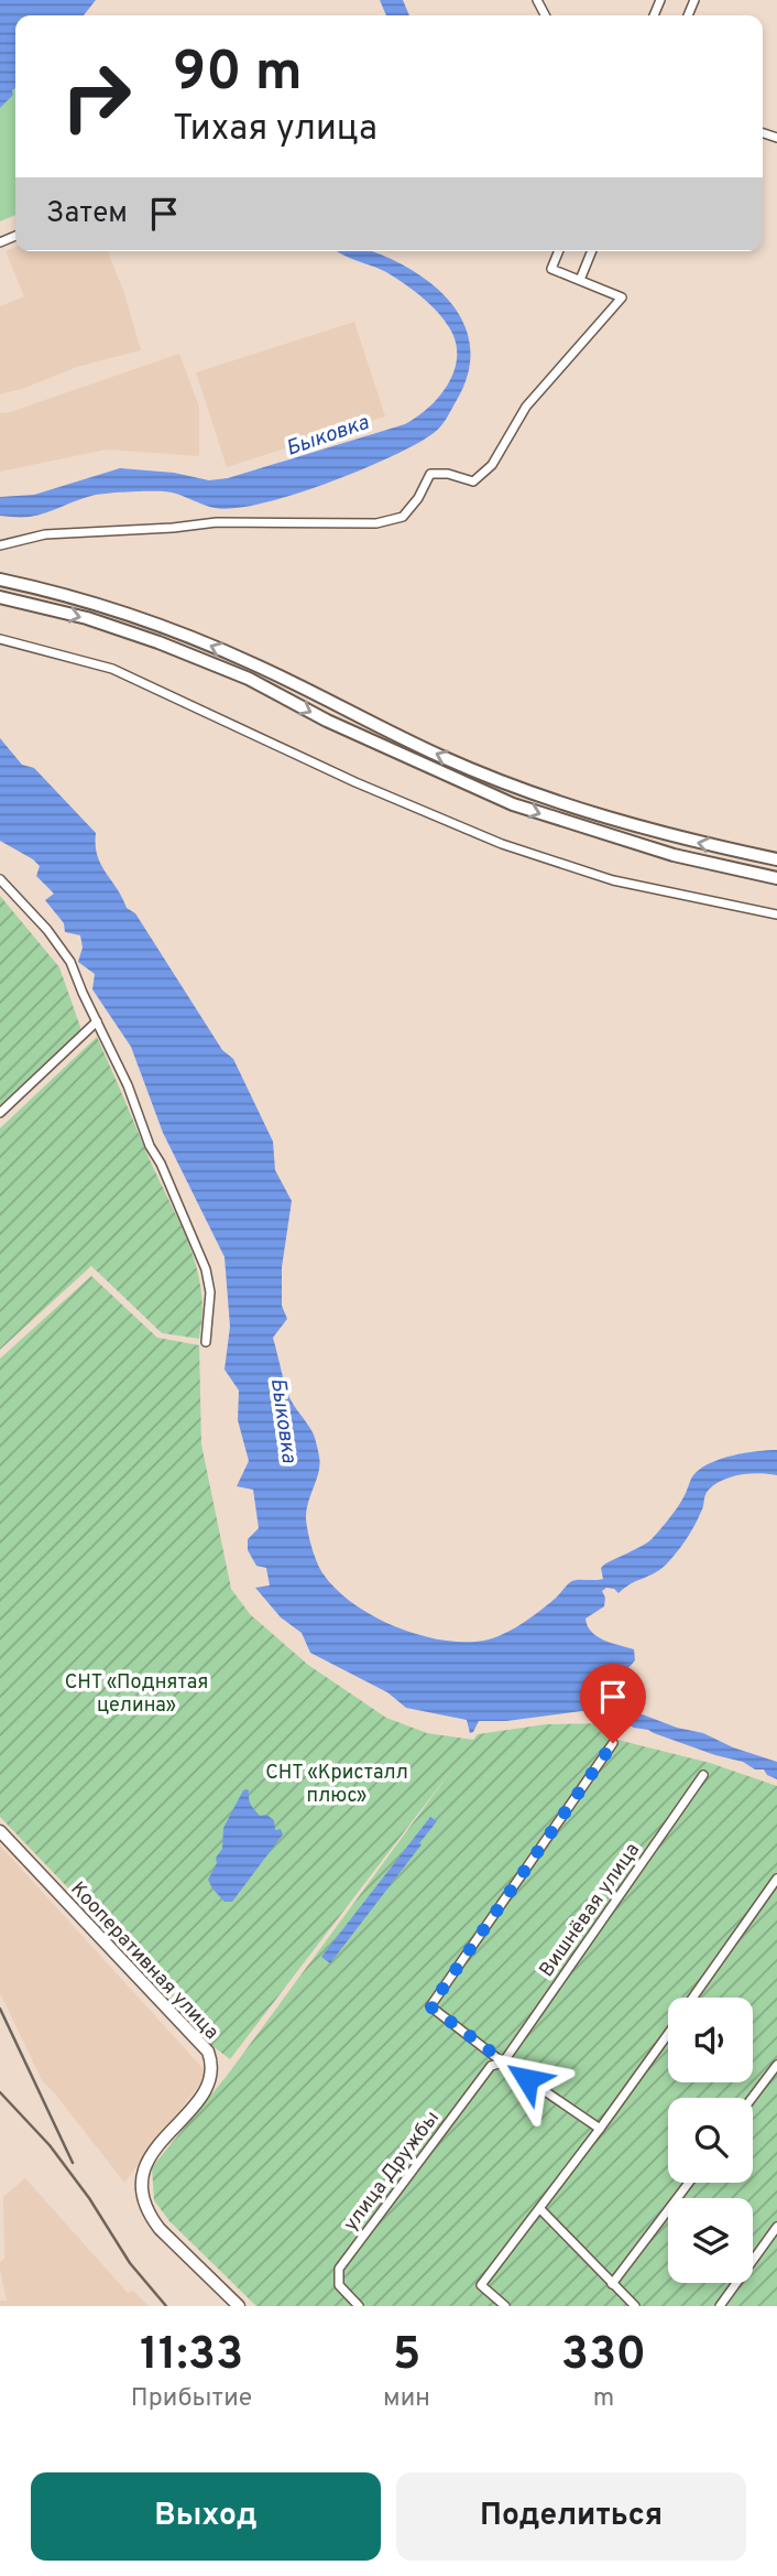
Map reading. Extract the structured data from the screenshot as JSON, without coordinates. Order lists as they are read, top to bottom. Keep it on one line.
{"streets":{"main road":["Кооперативная улица"],"street":["Вишнёвая улица","улица Дружбы"]},"crossings":[["Вишнёвая улица","улица Дружбы"]],"water":["Быковка"],"parks":["СНТ «Поднятая целина»","СНТ «Кристалл плюс»"],"page":{"turn":["90 m","Тихая улица"],"then":"Затем","eta":["11:33","Прибытие","5","мин","330","m"],"buttons":["Выход","Поделиться"]}}
